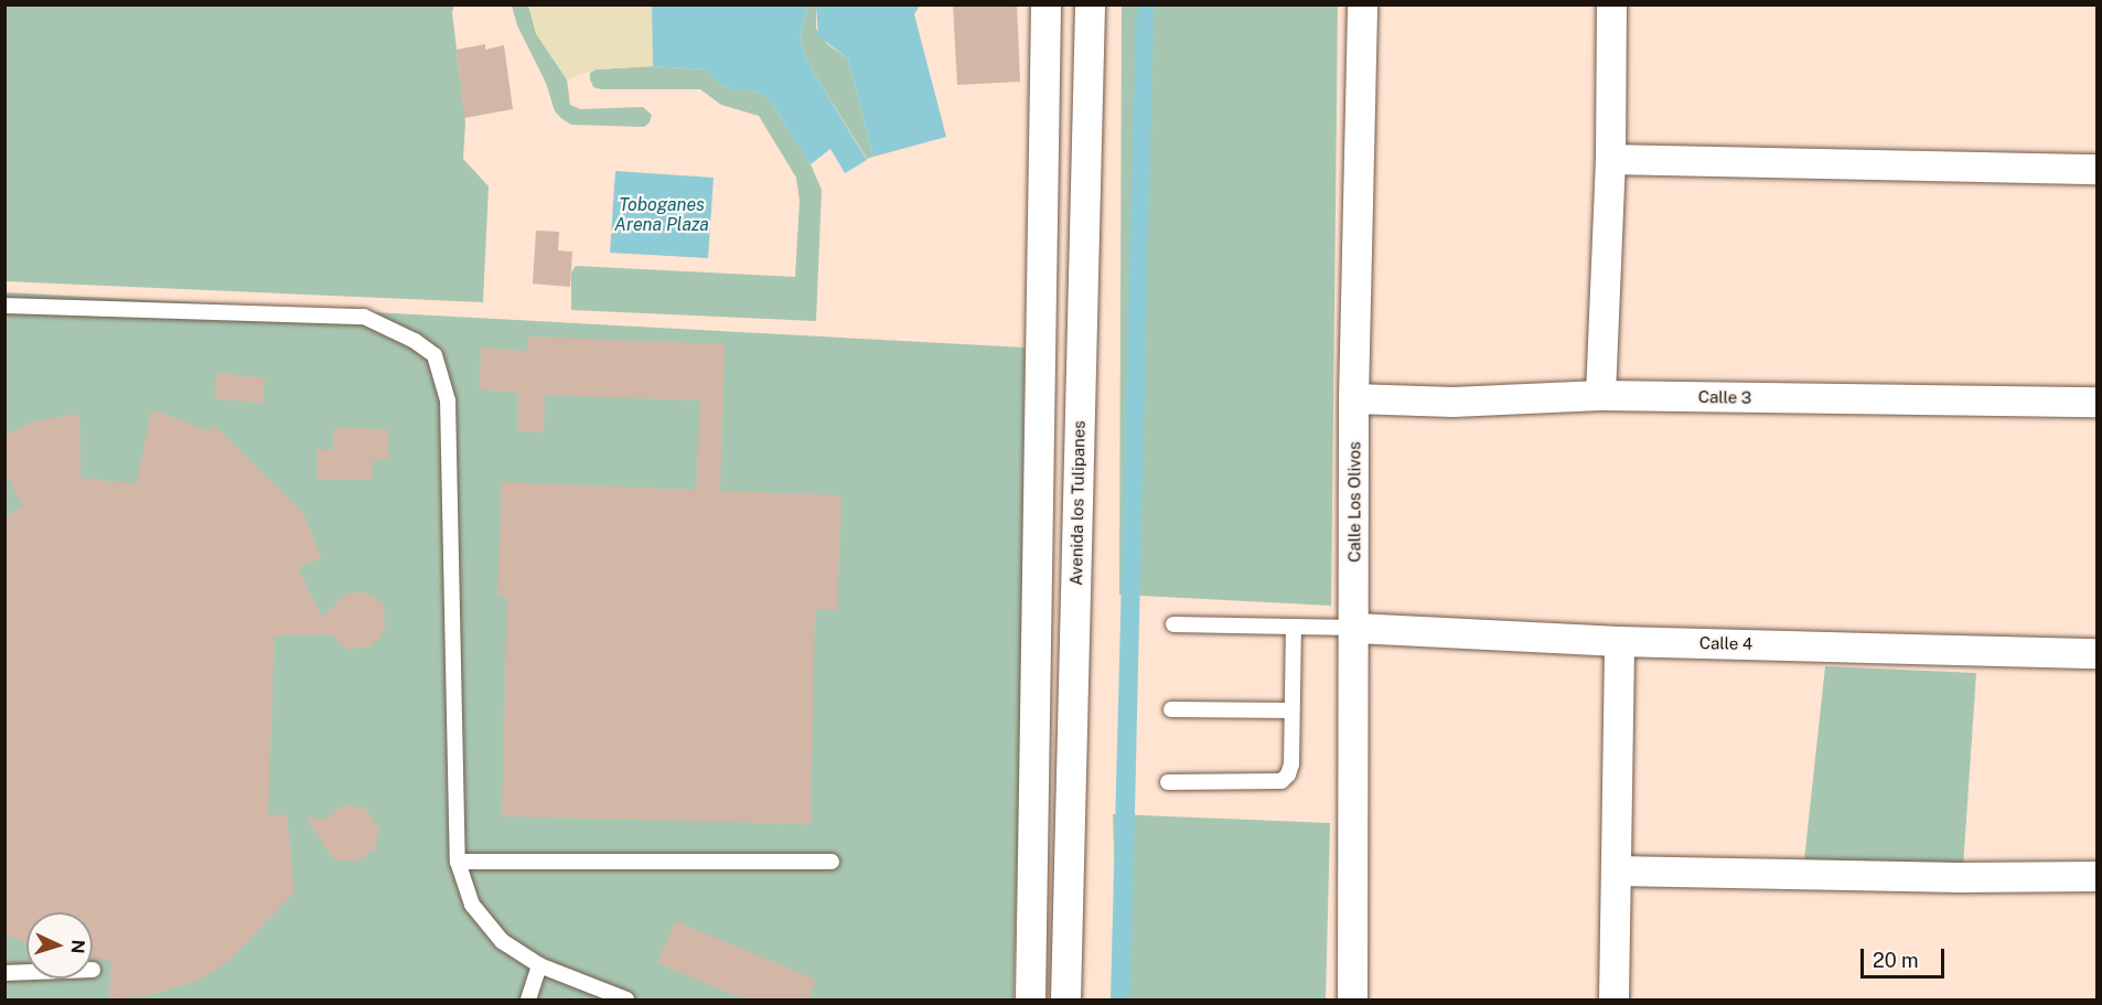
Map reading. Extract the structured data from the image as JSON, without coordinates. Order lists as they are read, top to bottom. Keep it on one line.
{"streets":{"street":["Calle 3","Calle Los Olivos","Avenida los Tulipanes","Calle 4"]},"crossings":[["Calle 3","Calle Los Olivos"],["Calle Los Olivos","Calle 4"]],"water":["Toboganes Arena Plaza"],"scale_bar":"20 m","north":"right"}
